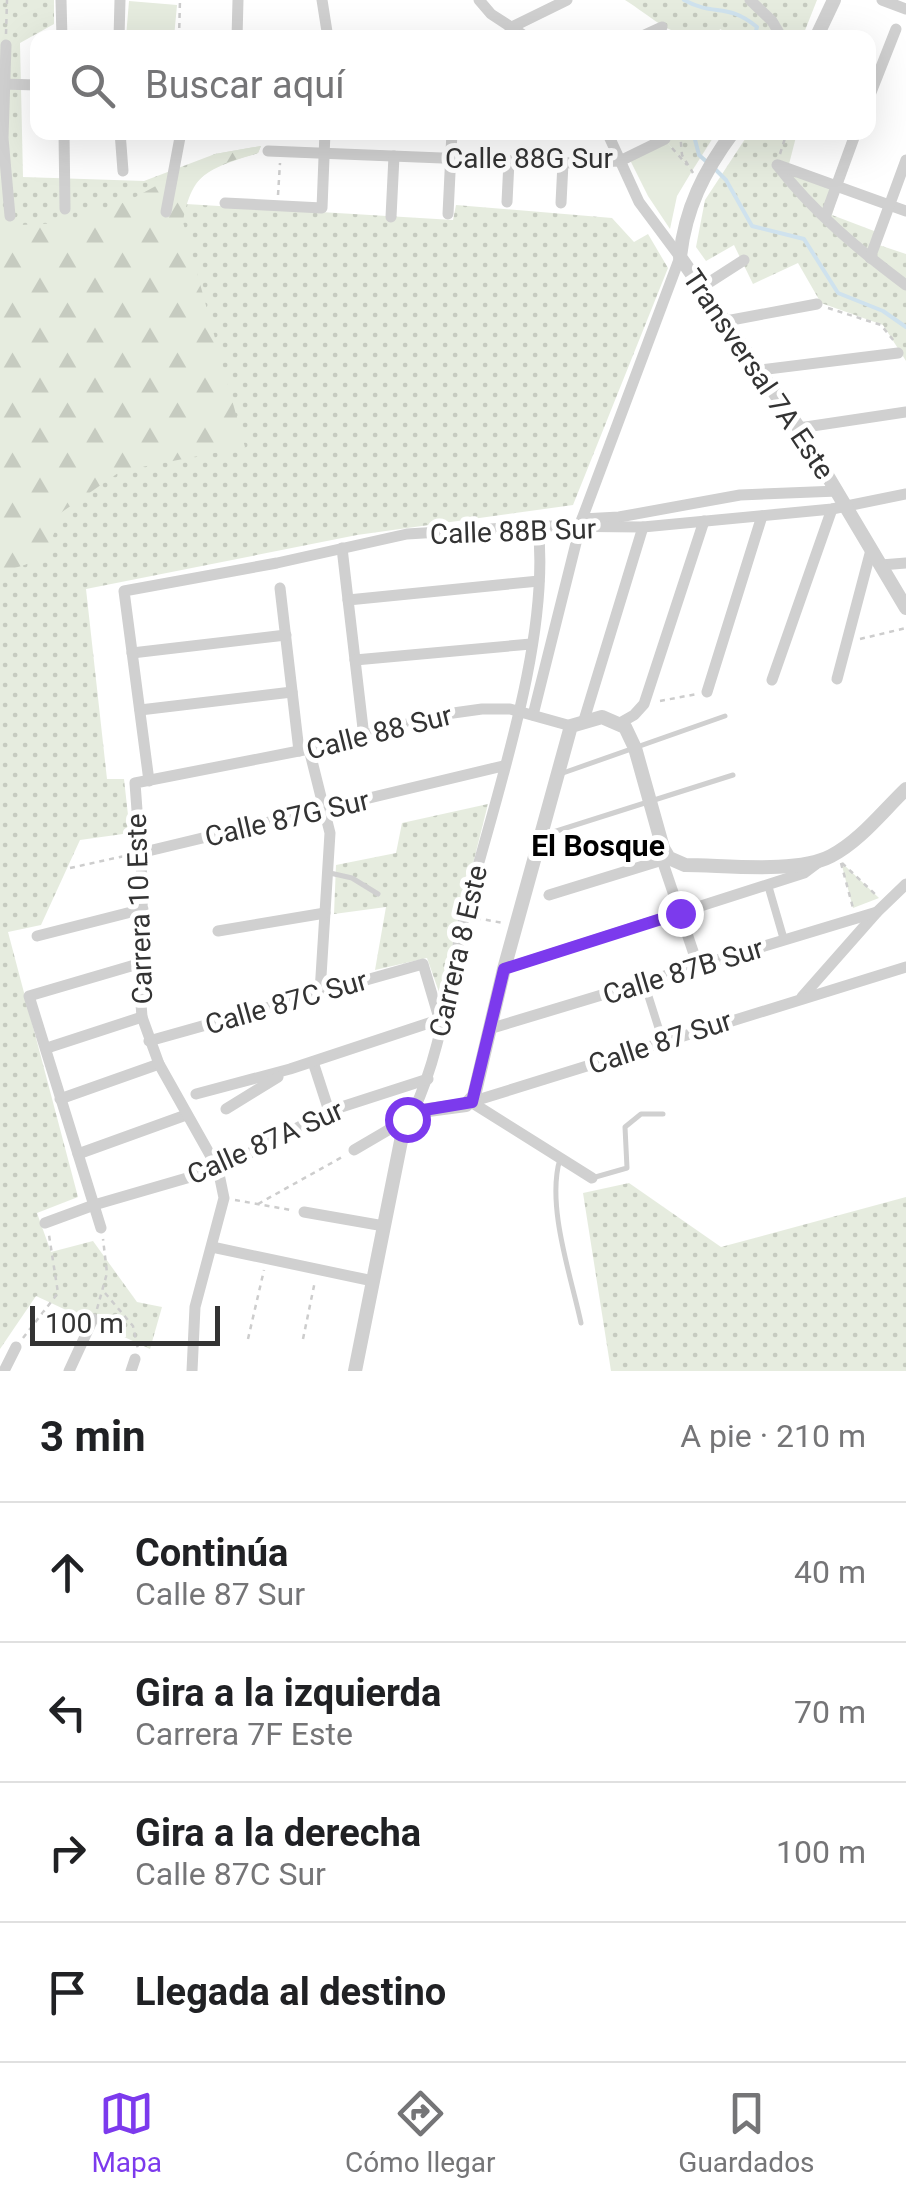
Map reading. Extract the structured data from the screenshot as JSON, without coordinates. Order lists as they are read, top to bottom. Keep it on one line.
{"streets":{"street":["Calle 88G Sur","Transversal 7A Este","Calle 88B Sur","Calle 88 Sur","Calle 87G Sur","Carrera 10 Este","Carrera 8 Este","Calle 87B Sur","Calle 87C Sur","Calle 87 Sur","Calle 87A Sur"]},"crossings":[["Transversal 7A Este","Calle 88B Sur"],["Calle 88B Sur","Carrera 10 Este"],["Calle 88B Sur","Carrera 8 Este"],["Calle 88 Sur","Carrera 10 Este"],["Calle 88 Sur","Carrera 8 Este"],["Calle 87G Sur","Carrera 10 Este"],["Calle 87G Sur","Carrera 8 Este"],["Carrera 10 Este","Calle 87C Sur"],["Carrera 10 Este","Calle 87A Sur"],["Carrera 8 Este","Calle 87C Sur"],["Carrera 8 Este","Calle 87 Sur"],["Carrera 8 Este","Calle 87A Sur"]],"districts":["El Bosque"],"scale_bar":"100 m","page":{"search":"Buscar aquí","scale":"100 m","heading":["3 min","A pie · 210 m"],"list":[["Continúa","Calle 87 Sur","40 m"],["Gira a la izquierda","Carrera 7F Este","70 m"],["Gira a la derecha","Calle 87C Sur","100 m"],"Llegada al destino"],"nav":["Mapa","Cómo llegar","Guardados"]}}
